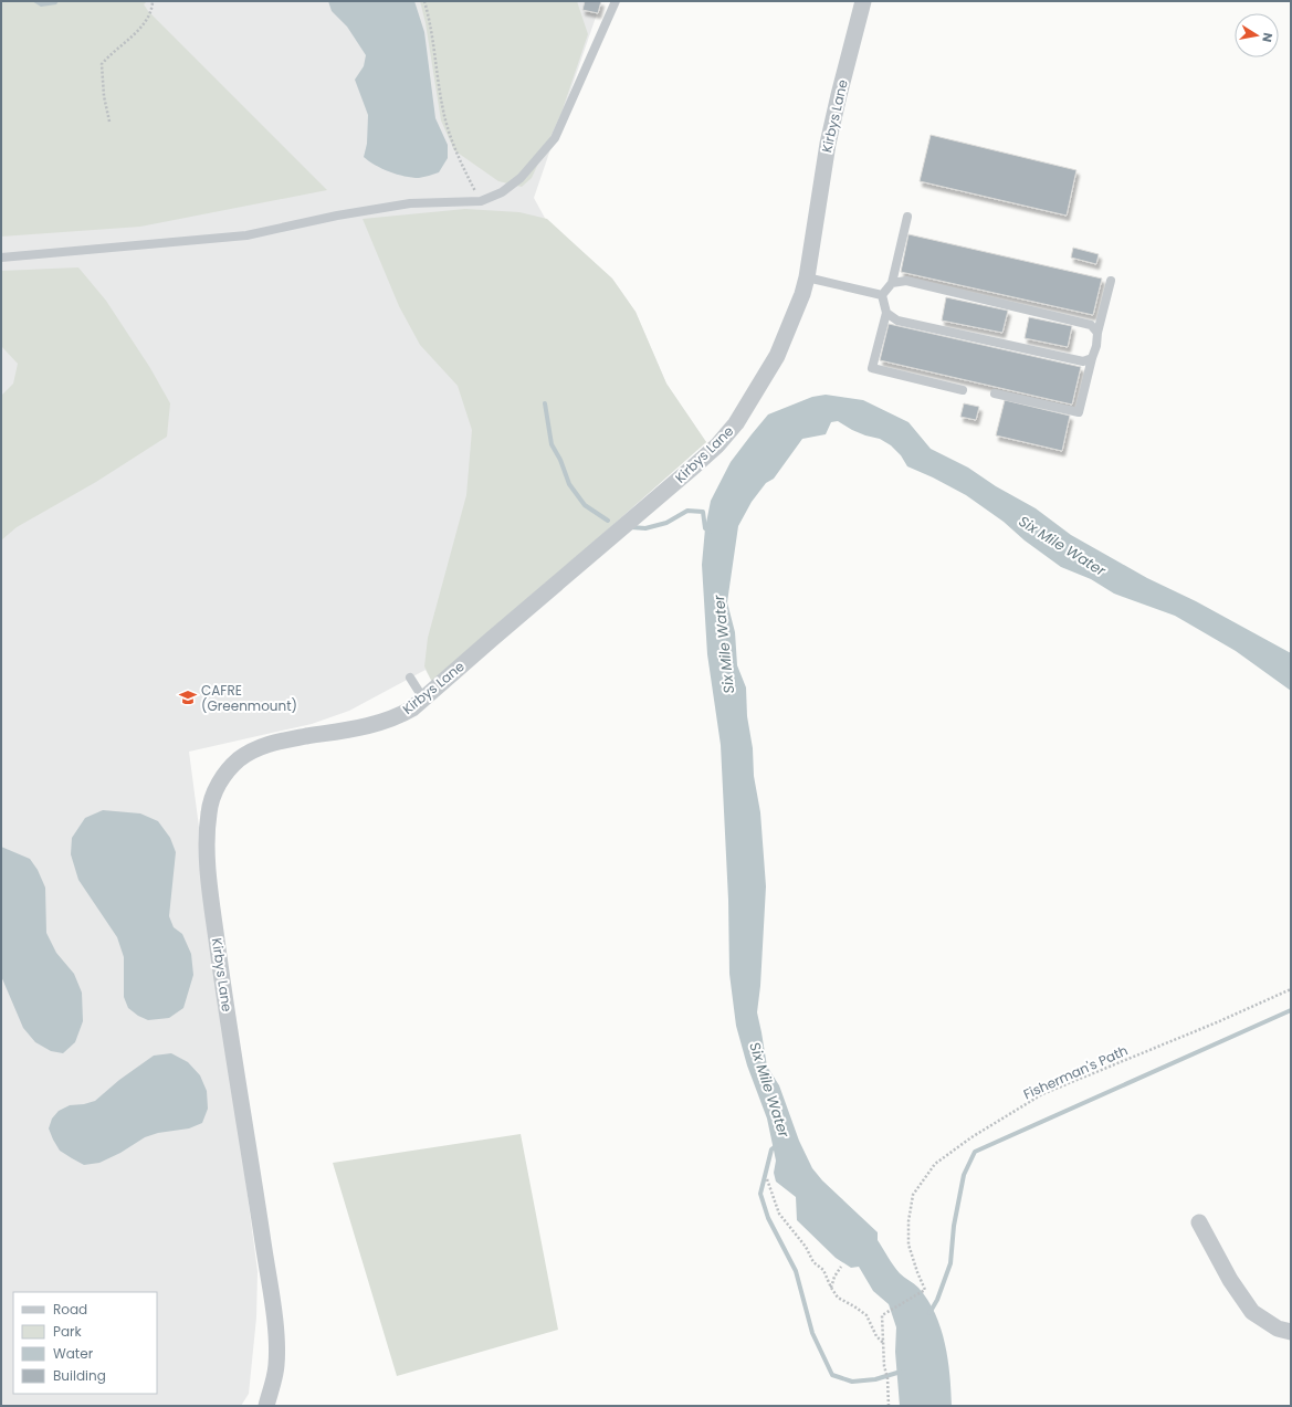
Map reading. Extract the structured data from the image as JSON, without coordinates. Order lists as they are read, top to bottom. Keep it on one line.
{"streets":{"street":["Kirbys Lane"],"path":["Fisherman's Path"]},"water":["Six Mile Water"],"places":{"school or university":["CAFRE (Greenmount)"]},"legend":["Road","Park","Water","Building"],"north":"right"}
